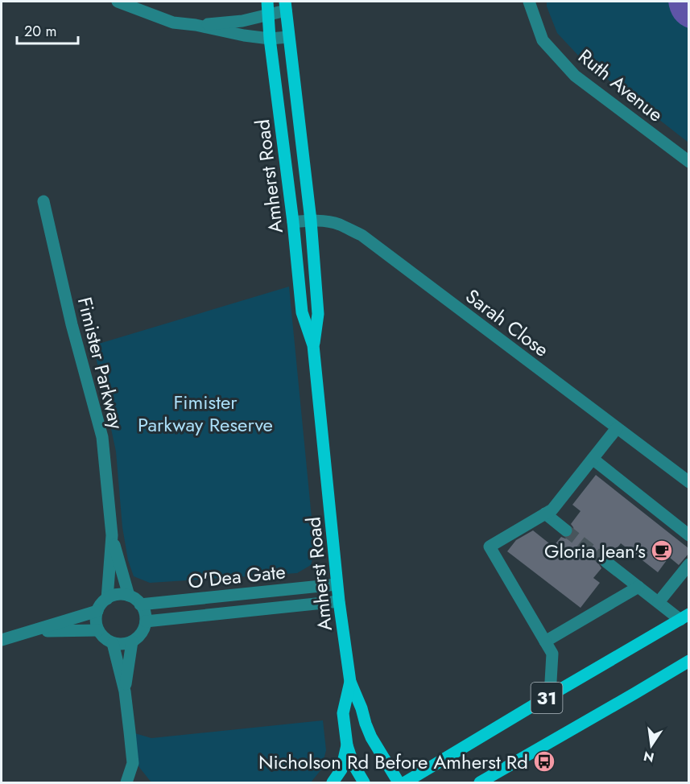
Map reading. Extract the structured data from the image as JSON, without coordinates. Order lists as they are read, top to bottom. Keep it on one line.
{"streets":{"main road":["Amherst Road","31"],"street":["Ruth Avenue","Sarah Close","Fimister Parkway","O'Dea Gate"]},"crossings":[["Amherst Road","Sarah Close"],["Amherst Road","O'Dea Gate"],["Fimister Parkway","O'Dea Gate"]],"parks":["Fimister Parkway Reserve"],"places":{"cafe":["Gloria Jean's"],"bus stop":["Nicholson Rd Before Amherst Rd"]},"scale_bar":"20 m","north":"bottom"}
